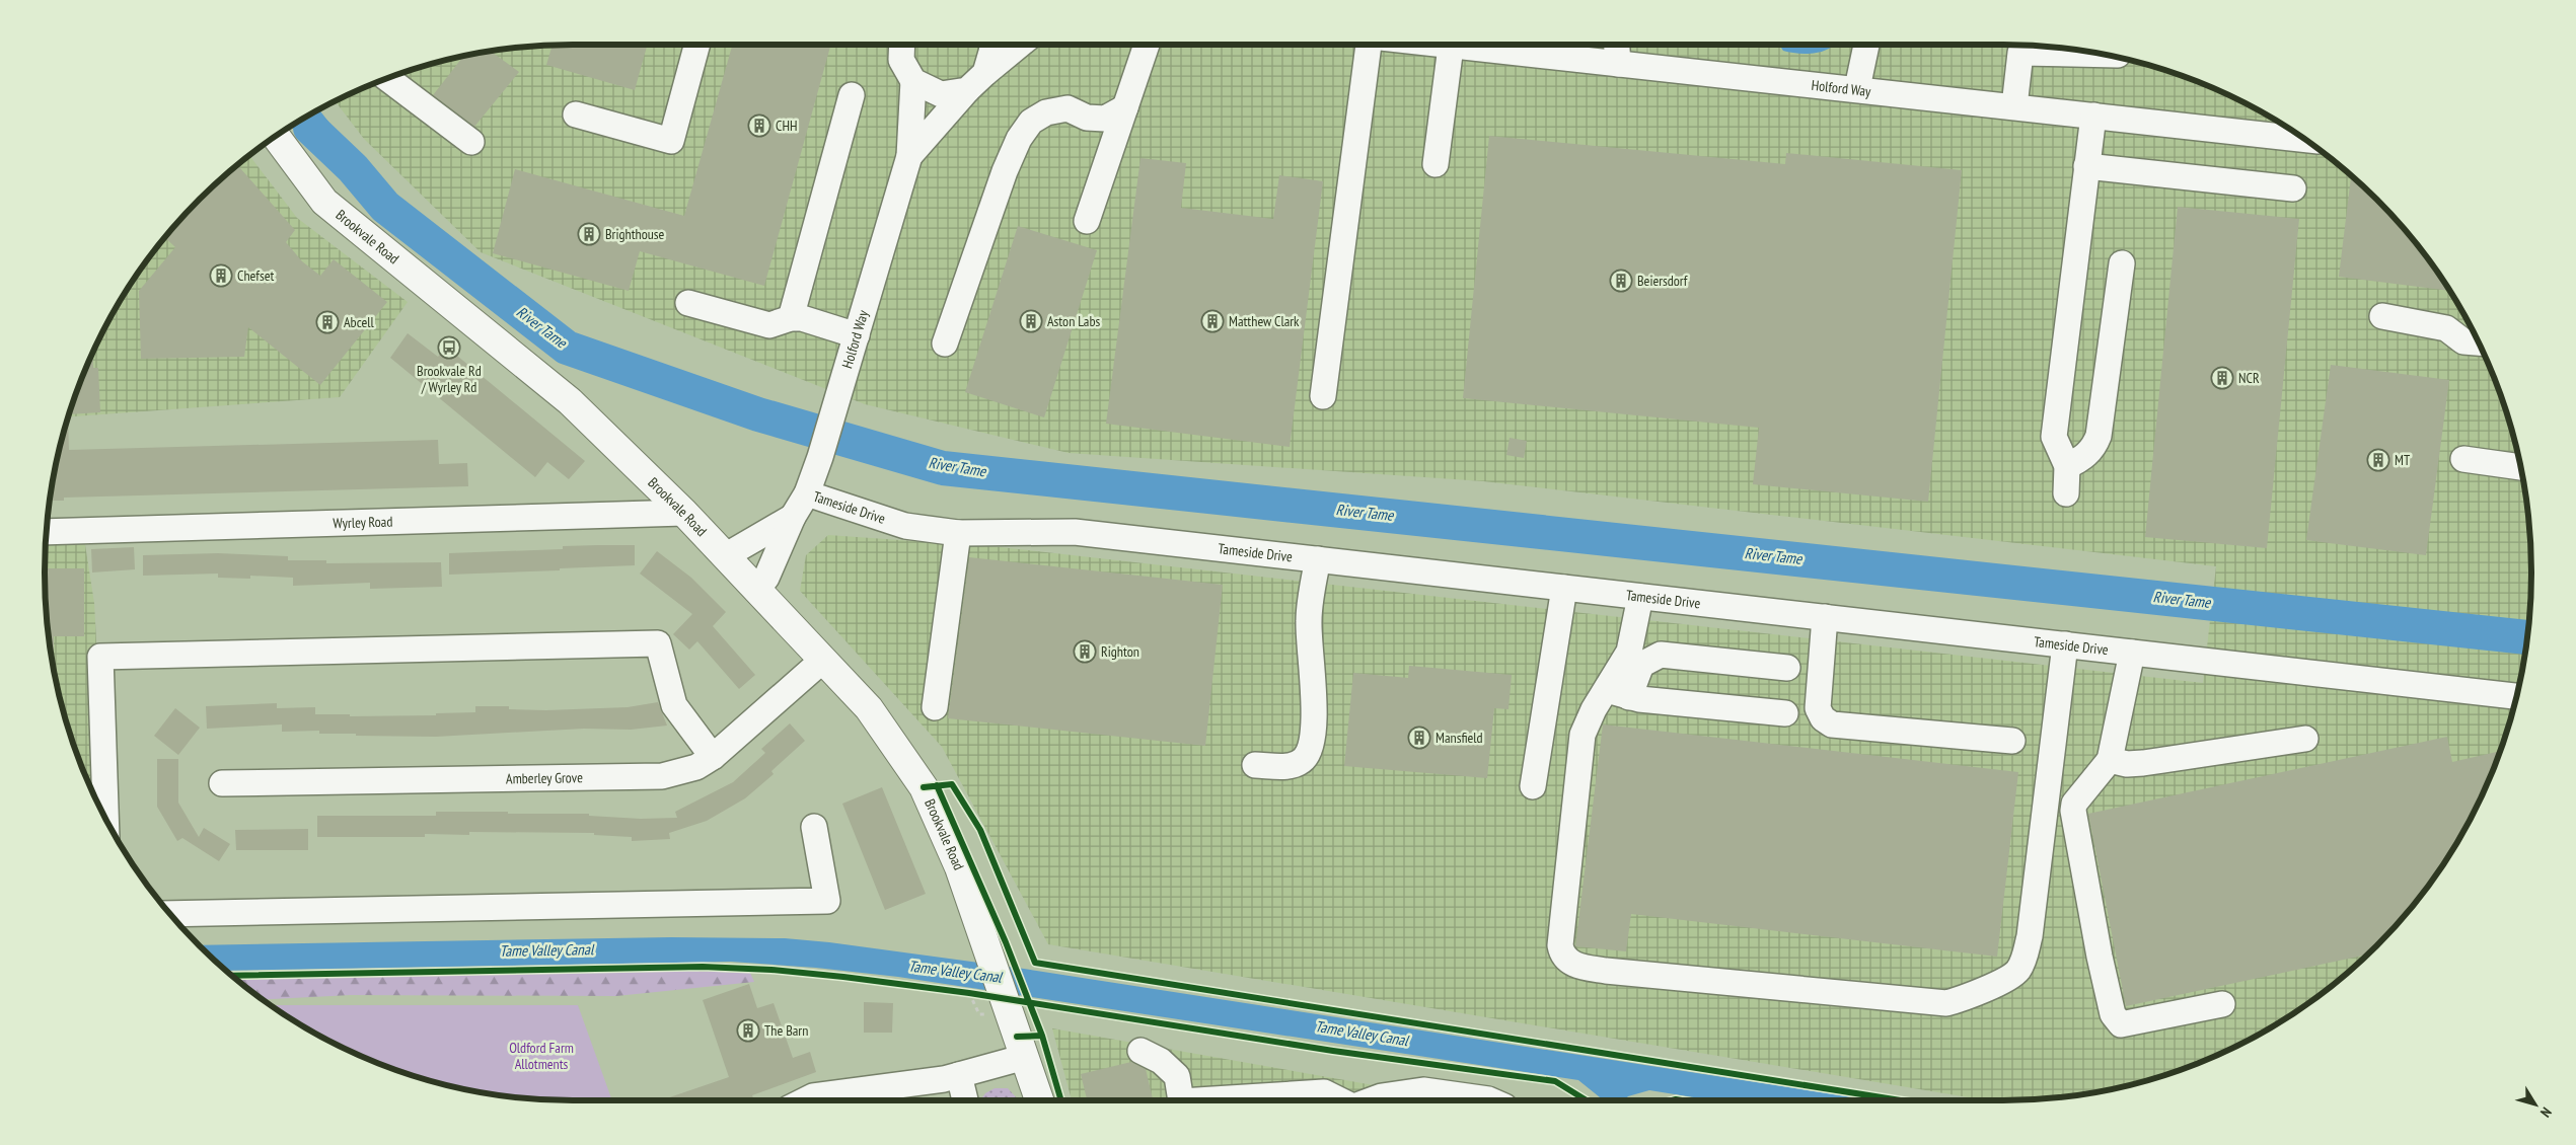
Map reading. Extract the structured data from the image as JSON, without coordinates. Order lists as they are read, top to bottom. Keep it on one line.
{"streets":{"main road":["Brookvale Road"],"street":["Holford Way","Tameside Drive","Wyrley Road","Amberley Grove"]},"crossings":[["Holford Way","Brookvale Road"],["Holford Way","Tameside Drive"],["Brookvale Road","Wyrley Road"],["Brookvale Road","Amberley Grove"]],"water":["River Tame","Tame Valley Canal"],"parks":["Oldford Farm Allotments"],"places":{"building":["CHH","Brighthouse","Chefset","Beiersdorf","Aston Labs","Matthew Clark","Abcell","NCR","MT","Righton","Mansfield","The Barn"],"bus stop":["Brookvale Rd / Wyrley Rd"]},"north":"bottom right"}
